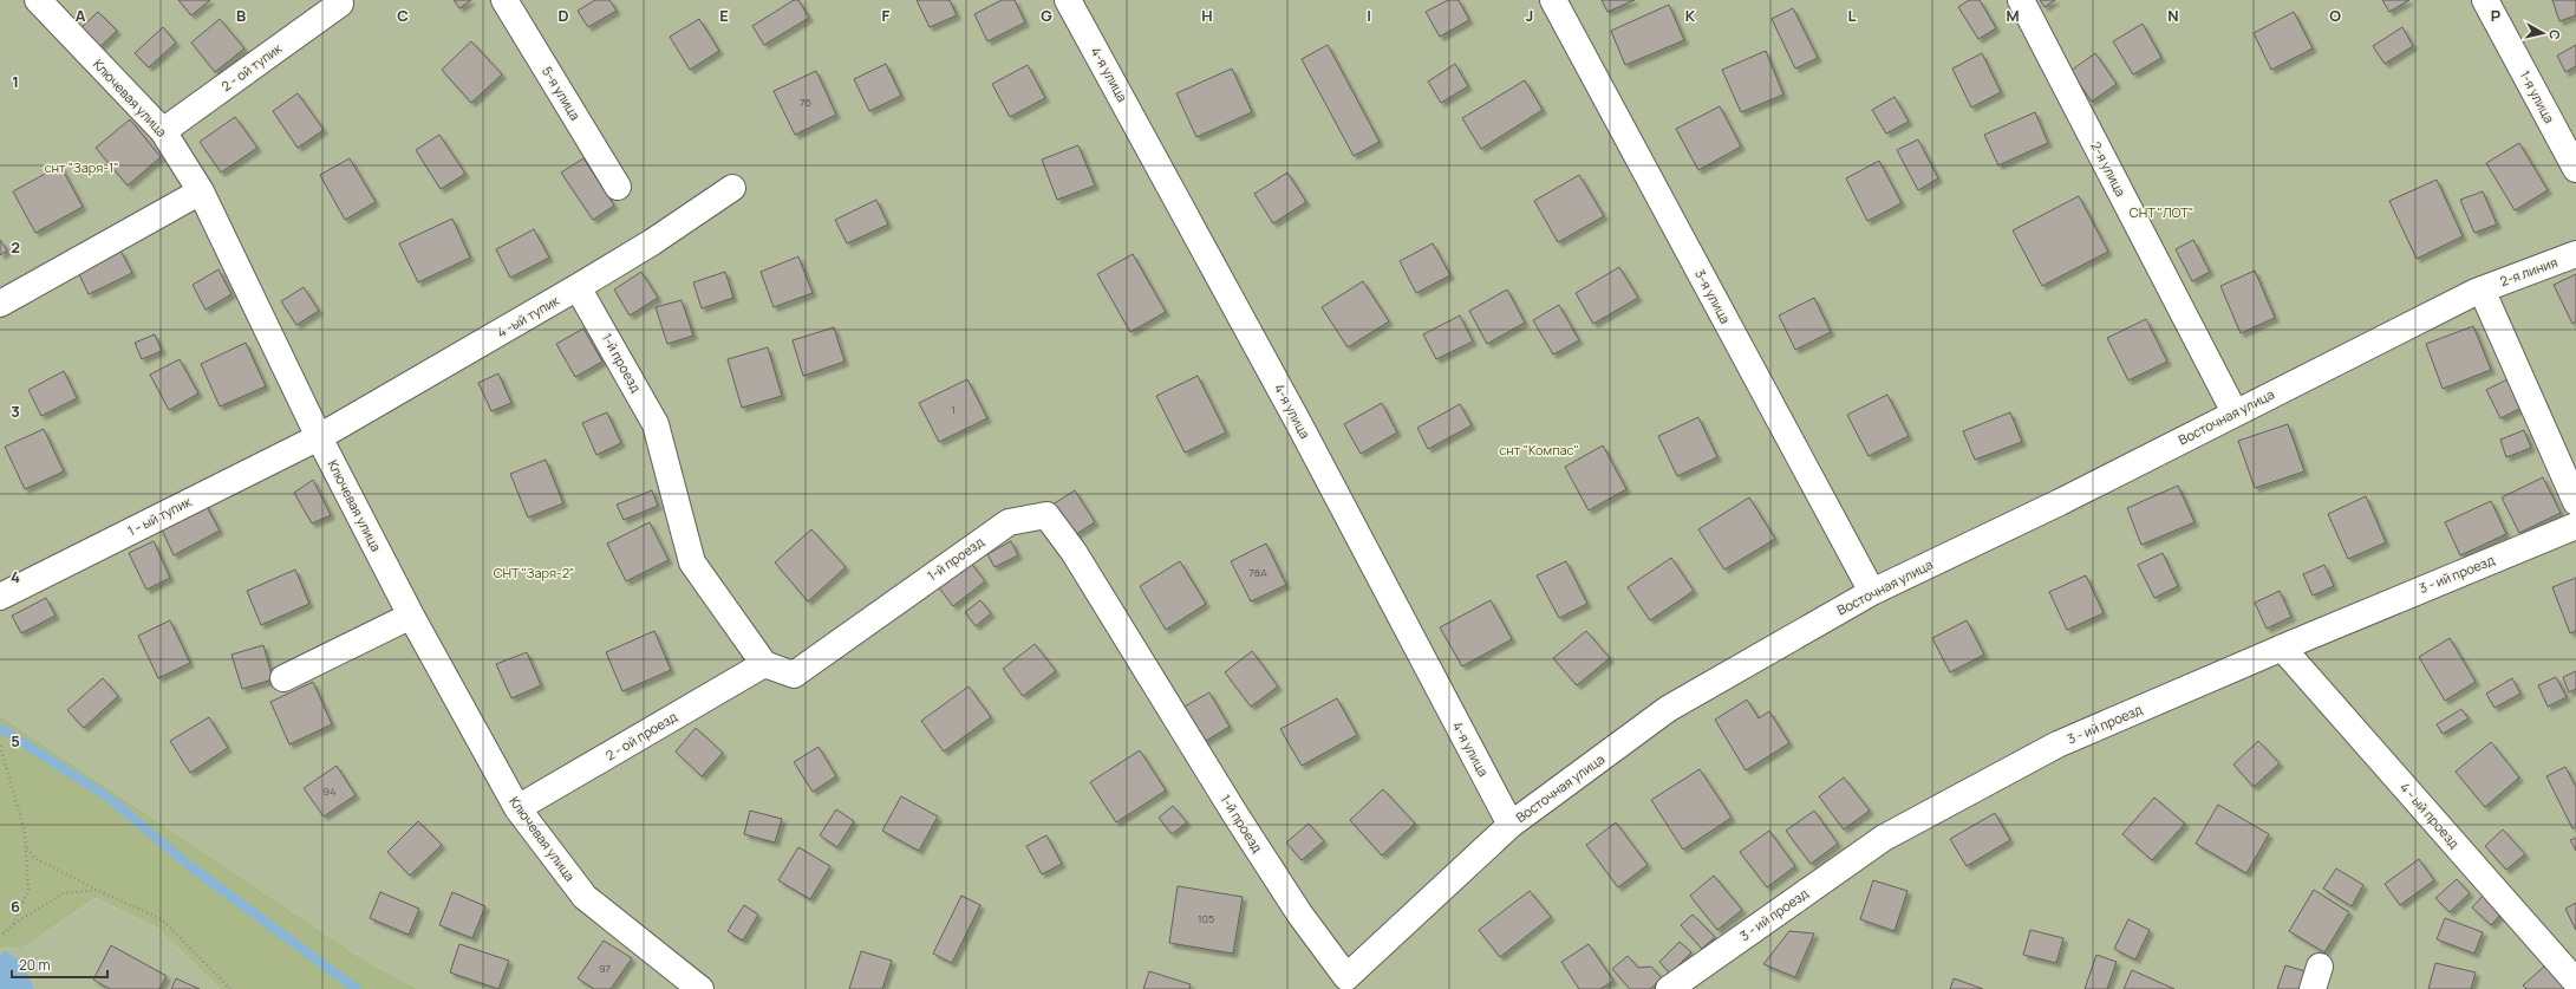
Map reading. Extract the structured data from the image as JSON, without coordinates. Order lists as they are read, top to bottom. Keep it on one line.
{"streets":{"street":["2 - ой тупик","4-я улица","5-я улица","1-я улица","Ключевая улица","2-я улица","2-я линия","3-я улица","4 -ый тупик","1-й проезд","Восточная улица","1 - ый тупик","3 - ий проезд","2 - ой проезд","4 - ый проезд"]},"crossings":[["2 - ой тупик","Ключевая улица"],["4-я улица","Восточная улица"],["Ключевая улица","4 -ый тупик"],["Ключевая улица","1 - ый тупик"],["Ключевая улица","2 - ой проезд"],["2-я улица","Восточная улица"],["2-я линия","Восточная улица"],["3-я улица","Восточная улица"],["4 -ый тупик","1-й проезд"],["4 -ый тупик","1 - ый тупик"],["1-й проезд","Восточная улица"],["1-й проезд","2 - ой проезд"],["3 - ий проезд","4 - ый проезд"]],"parks":["снт \"Заря-1\"","СНТ \"ЛОТ\"","снт \"Компас\"","СНТ \"Заря-2\""],"house_numbers":["76","1","78А","94","105","97"],"scale_bar":"20 m","north":"right","grid":{"columns":["A","B","C","D","E","F","G","H","I","J","K","L","M","N","O","P"],"rows":["1","2","3","4","5","6"]}}
